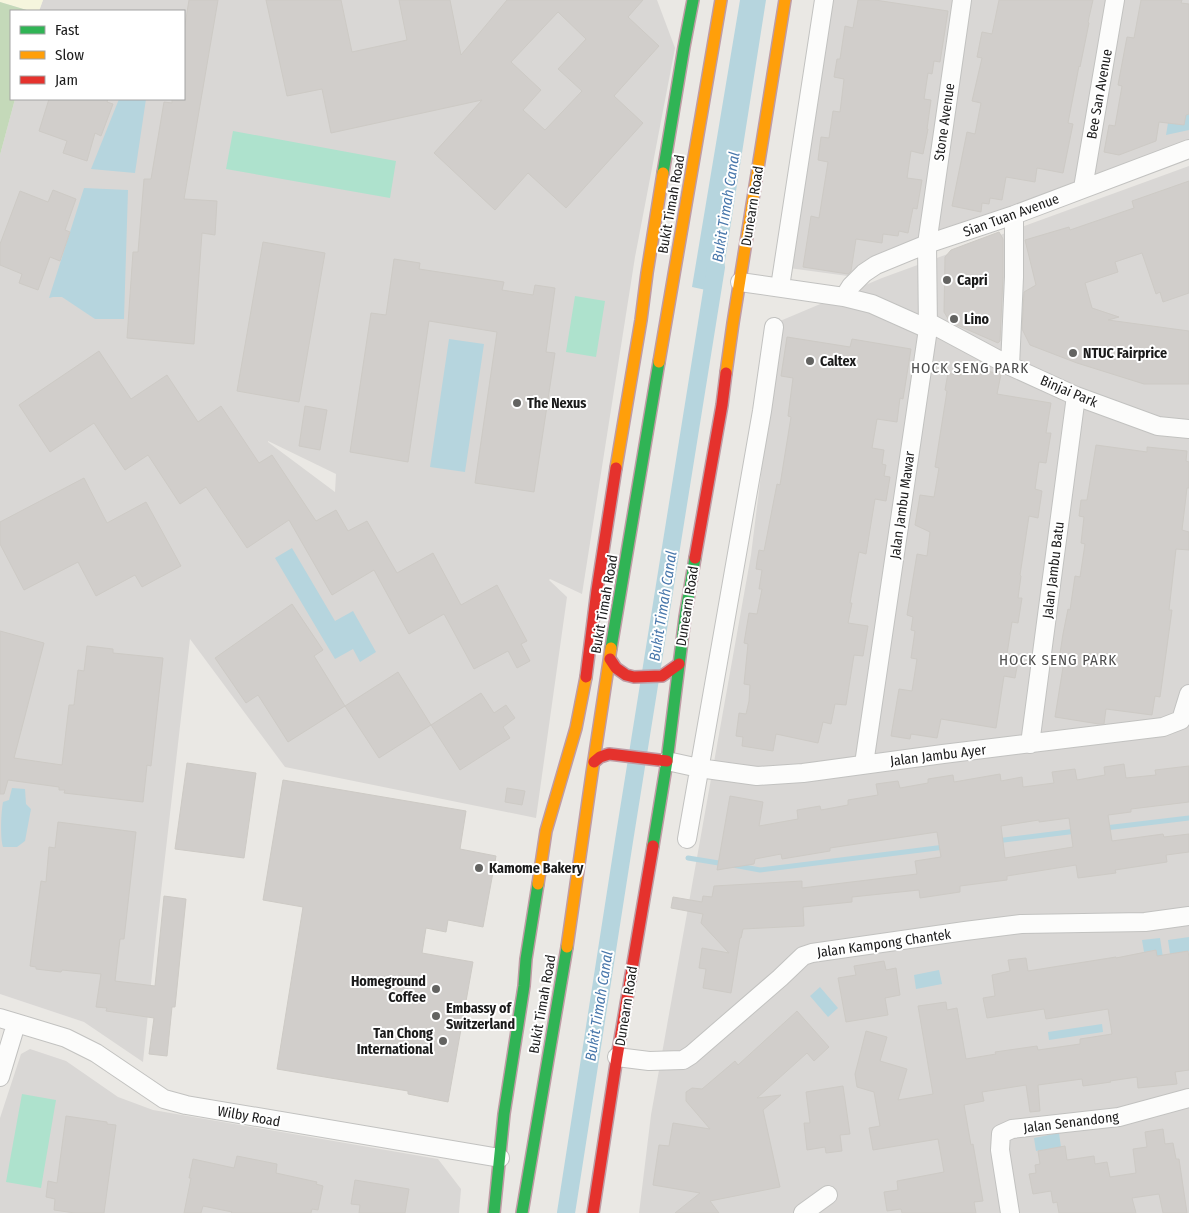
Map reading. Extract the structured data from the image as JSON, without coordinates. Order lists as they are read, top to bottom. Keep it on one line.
{"streets":{"highway":["Bukit Timah Road","Dunearn Road"],"street":["Bee San Avenue","Stone Avenue","Sian Tuan Avenue","Binjai Park","Jalan Jambu Mawar","Jalan Jambu Batu","Jalan Jambu Ayer","Jalan Kampong Chantek","Wilby Road","Jalan Senandong"]},"crossings":[["Bee San Avenue","Sian Tuan Avenue"],["Stone Avenue","Sian Tuan Avenue"],["Stone Avenue","Jalan Jambu Mawar"],["Dunearn Road","Binjai Park"],["Dunearn Road","Jalan Jambu Ayer"],["Dunearn Road","Jalan Kampong Chantek"],["Sian Tuan Avenue","Binjai Park"],["Sian Tuan Avenue","Jalan Jambu Mawar"],["Binjai Park","Jalan Jambu Mawar"],["Binjai Park","Jalan Jambu Batu"],["Jalan Jambu Mawar","Jalan Jambu Ayer"],["Jalan Jambu Batu","Jalan Jambu Ayer"]],"districts":["HOCK SENG PARK","HOCK SENG PARK"],"water":["Bukit Timah Canal"],"places":["Capri","Lino","NTUC Fairprice","Caltex","The Nexus","Kamome Bakery","Homeground Coffee","Embassy of Switzerland","Tan Chong International"],"legend":["Fast","Slow","Jam"]}
